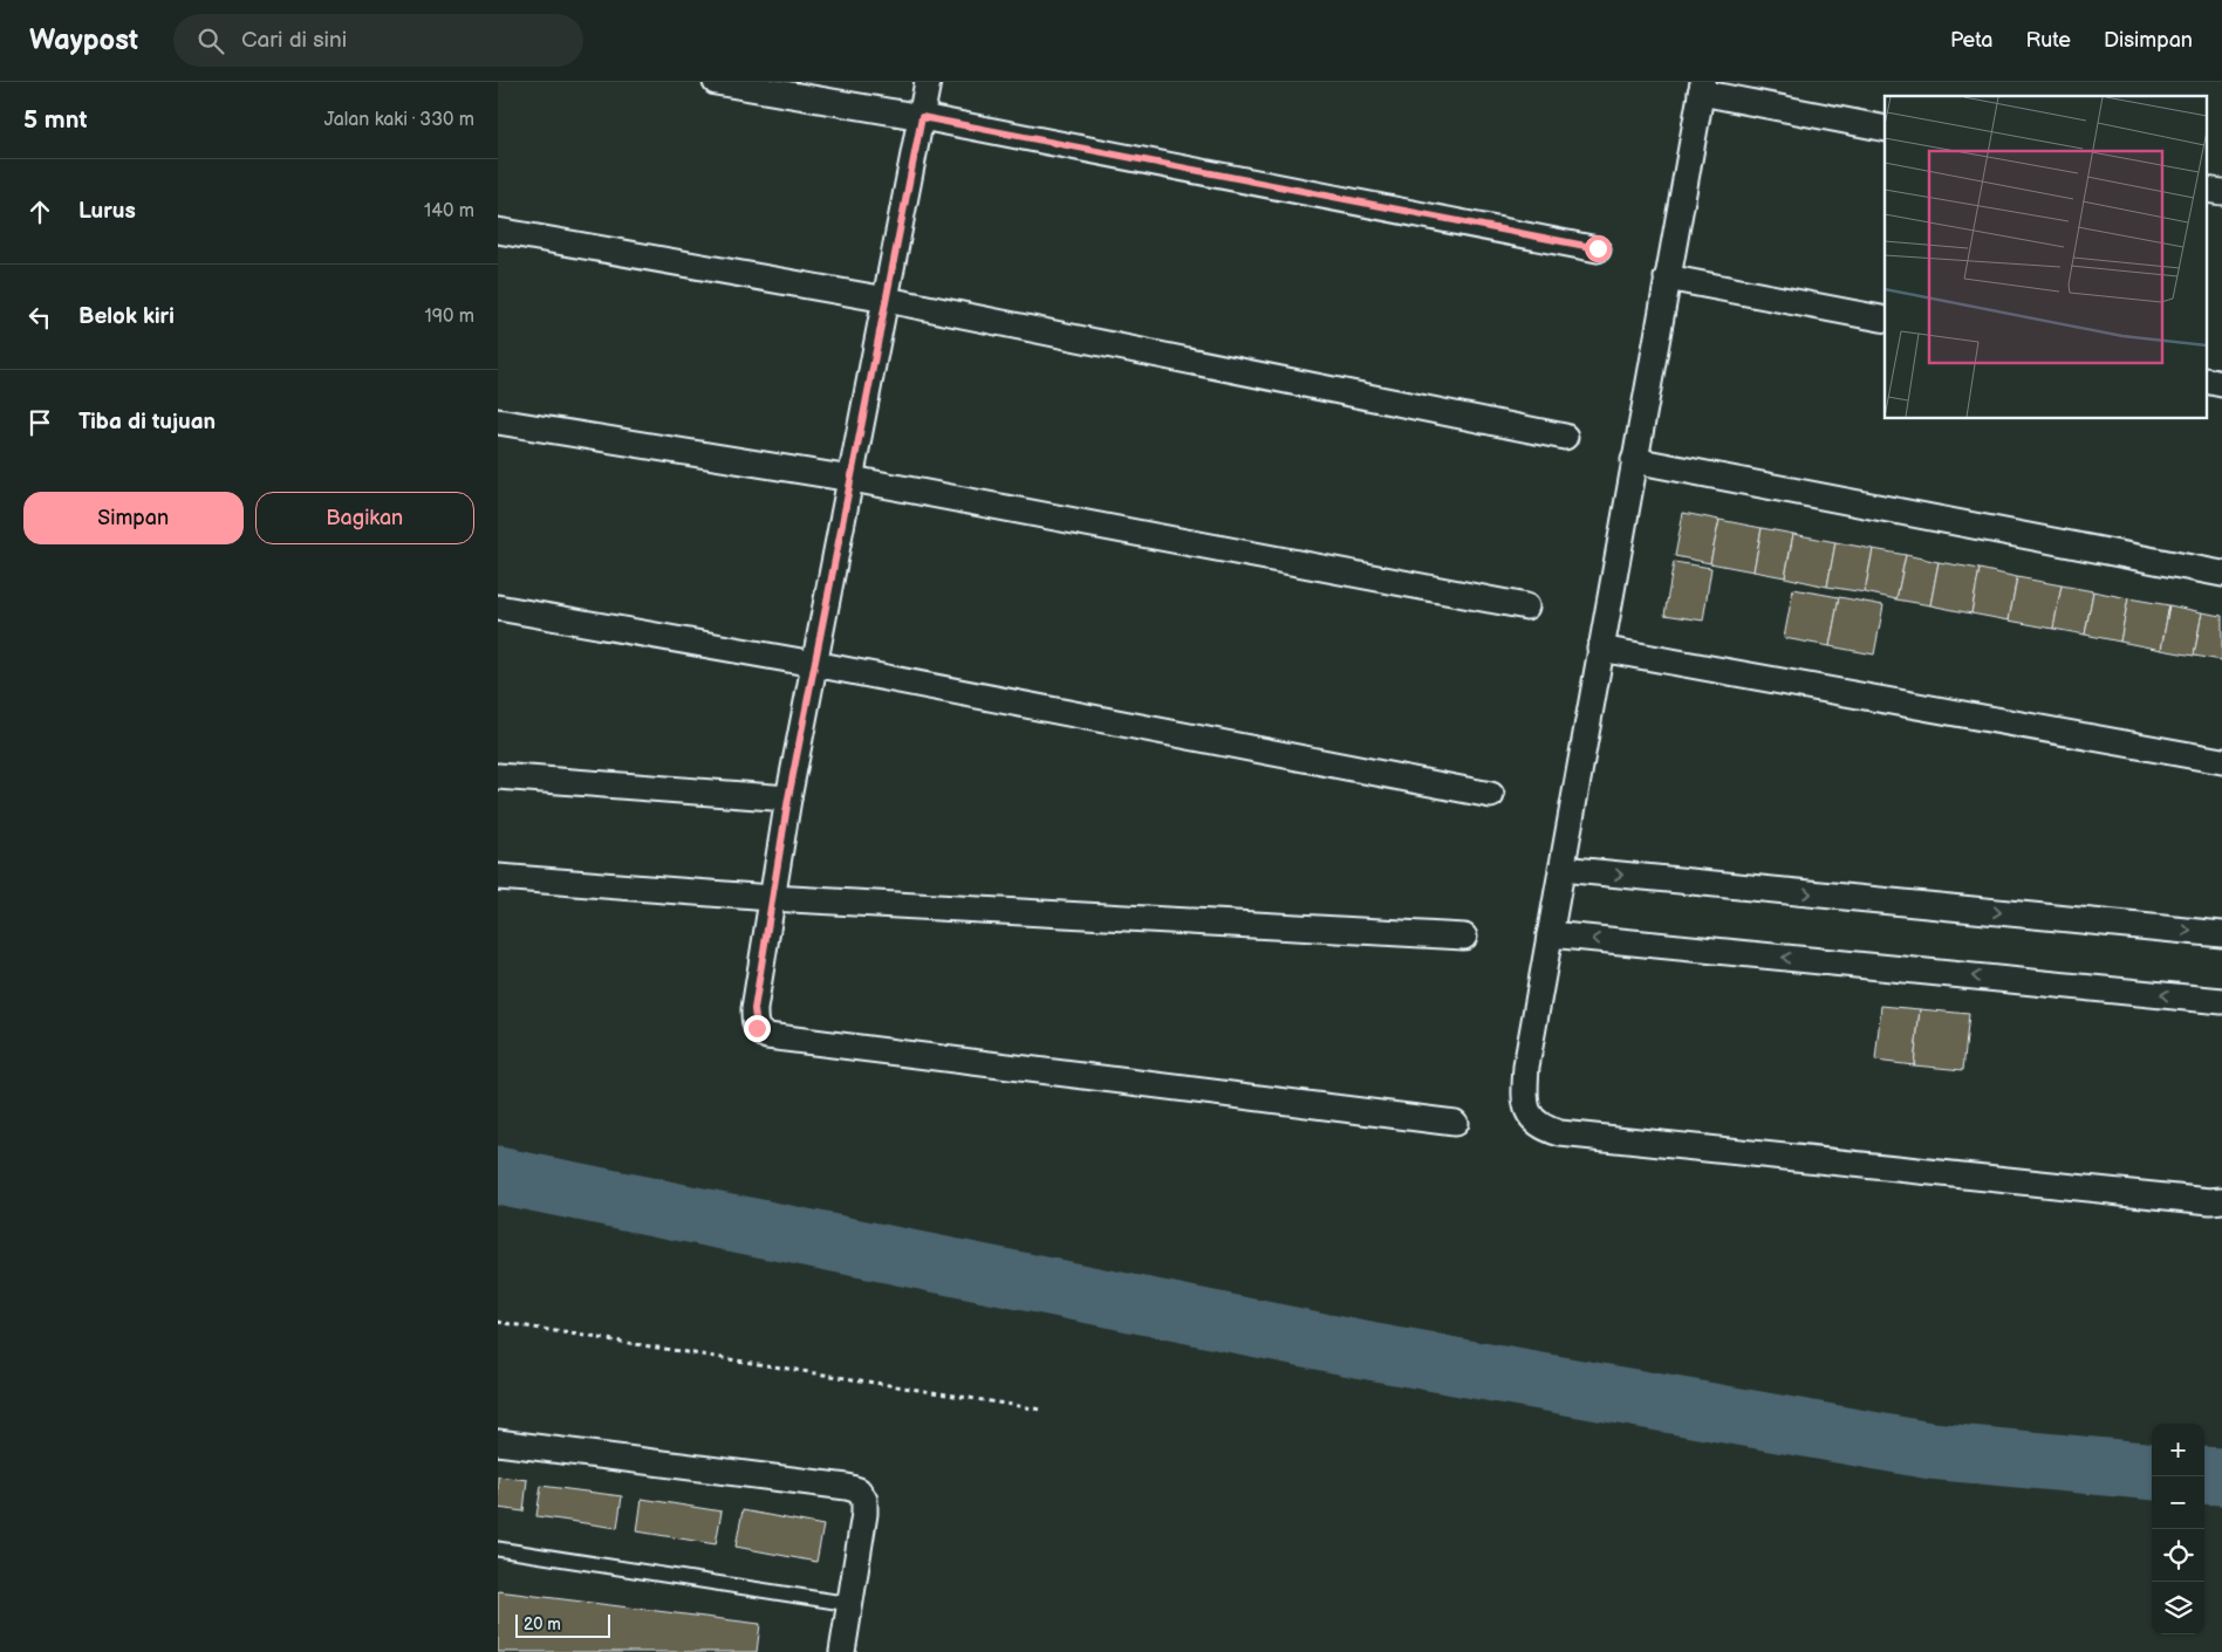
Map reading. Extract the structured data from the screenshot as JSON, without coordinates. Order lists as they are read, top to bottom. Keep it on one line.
{"scale_bar":"20 m","page":{"header":"Waypost","search":"Cari di sini","nav":["Peta","Rute","Disimpan"],"heading":["5 mnt","Jalan kaki · 330 m"],"list":[["Lurus","140 m"],["Belok kiri","190 m"],"Tiba di tujuan"],"buttons":["Simpan","Bagikan"],"map_buttons":["+","−"],"scale":"20 m"}}
